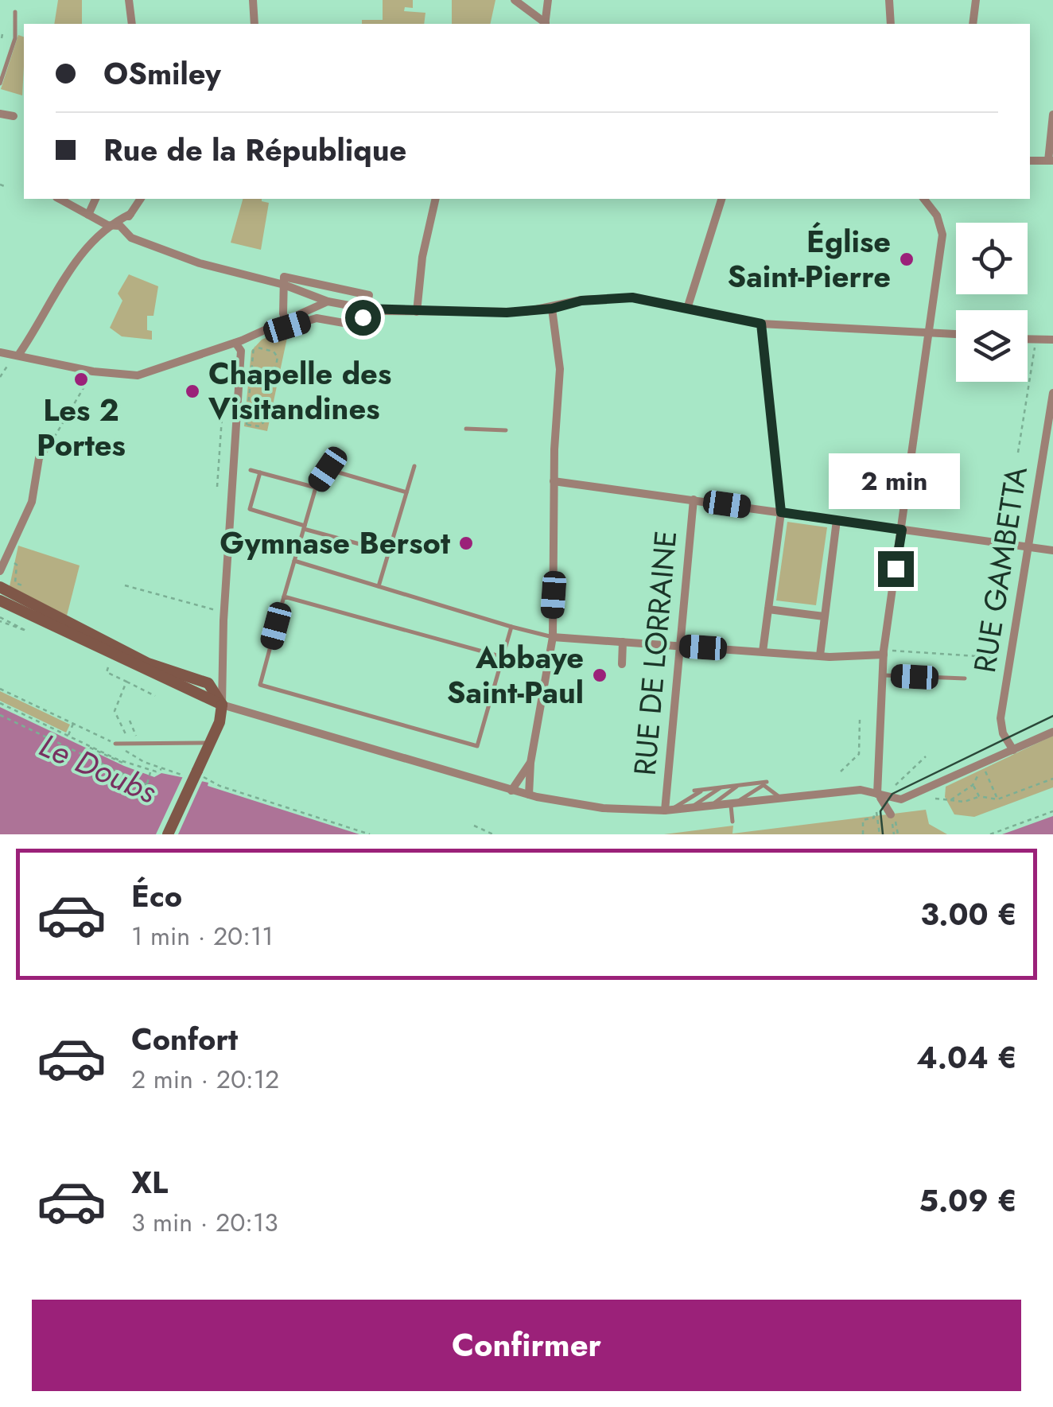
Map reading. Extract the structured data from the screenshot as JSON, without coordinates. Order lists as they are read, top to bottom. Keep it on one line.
{"streets":{"street":["RUE GAMBETTA","RUE DE LORRAINE"]},"water":["Le Doubs"],"places":["Église Saint-Pierre","Les 2 Portes","Chapelle des Visitandines","Gymnase Bersot","Abbaye Saint-Paul"],"page":{"banner":["OSmiley","Rue de la République"],"bubble":"2 min","list":[{"name":"Éco","note":"1 min · 20:11","value":"3.00 €"},{"name":"Confort","note":"2 min · 20:12","value":"4.04 €"},{"name":"XL","note":"3 min · 20:13","value":"5.09 €"}],"buttons":"Confirmer"}}
